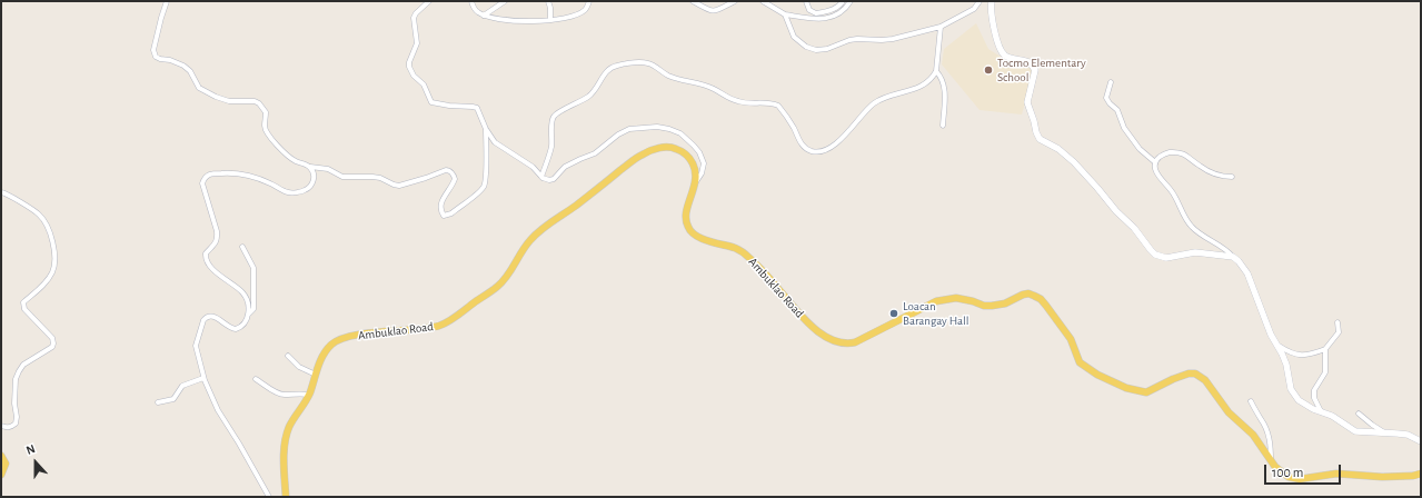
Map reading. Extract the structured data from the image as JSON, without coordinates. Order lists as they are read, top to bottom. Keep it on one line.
{"streets":{"main road":["Ambuklao Road"]},"places":["Tocmo Elementary School","Loacan Barangay Hall"],"scale_bar":"100 m","north":"top"}
